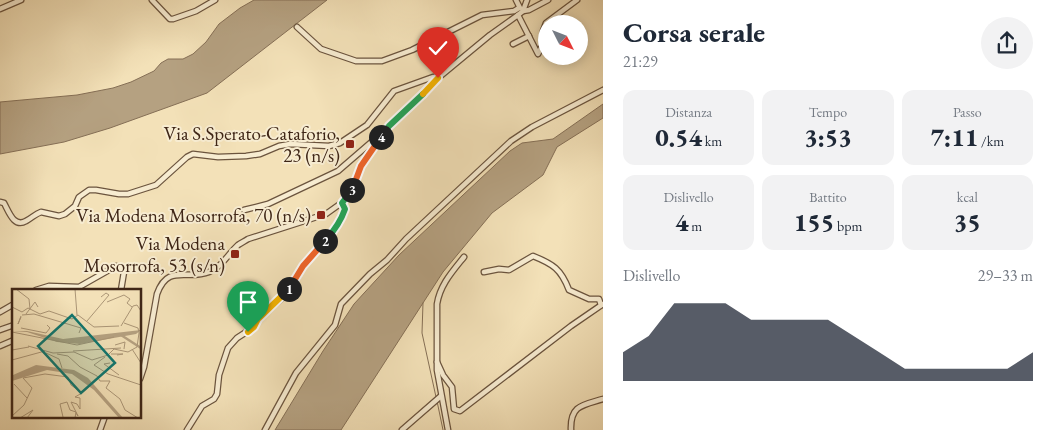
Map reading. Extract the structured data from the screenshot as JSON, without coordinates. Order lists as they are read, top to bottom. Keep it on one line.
{"places":{"transit":["Via S.Sperato-Cataforio, 23 (n/s)","Via Modena Mosorrofa, 70 (n/s)","Via Modena Mosorrofa, 53 (s/n)"]},"north":"bottom right","page":{"heading":["Corsa serale","21:29"],"stats":[["Distanza","0.54 km"],["Tempo","3:53"],["Passo","7:11 /km"],["Dislivello","4 m"],["Battito","155 bpm"],["kcal","35"]],"pins":["4","3","2","1"],"chart":["Dislivello","29–33 m"]}}
